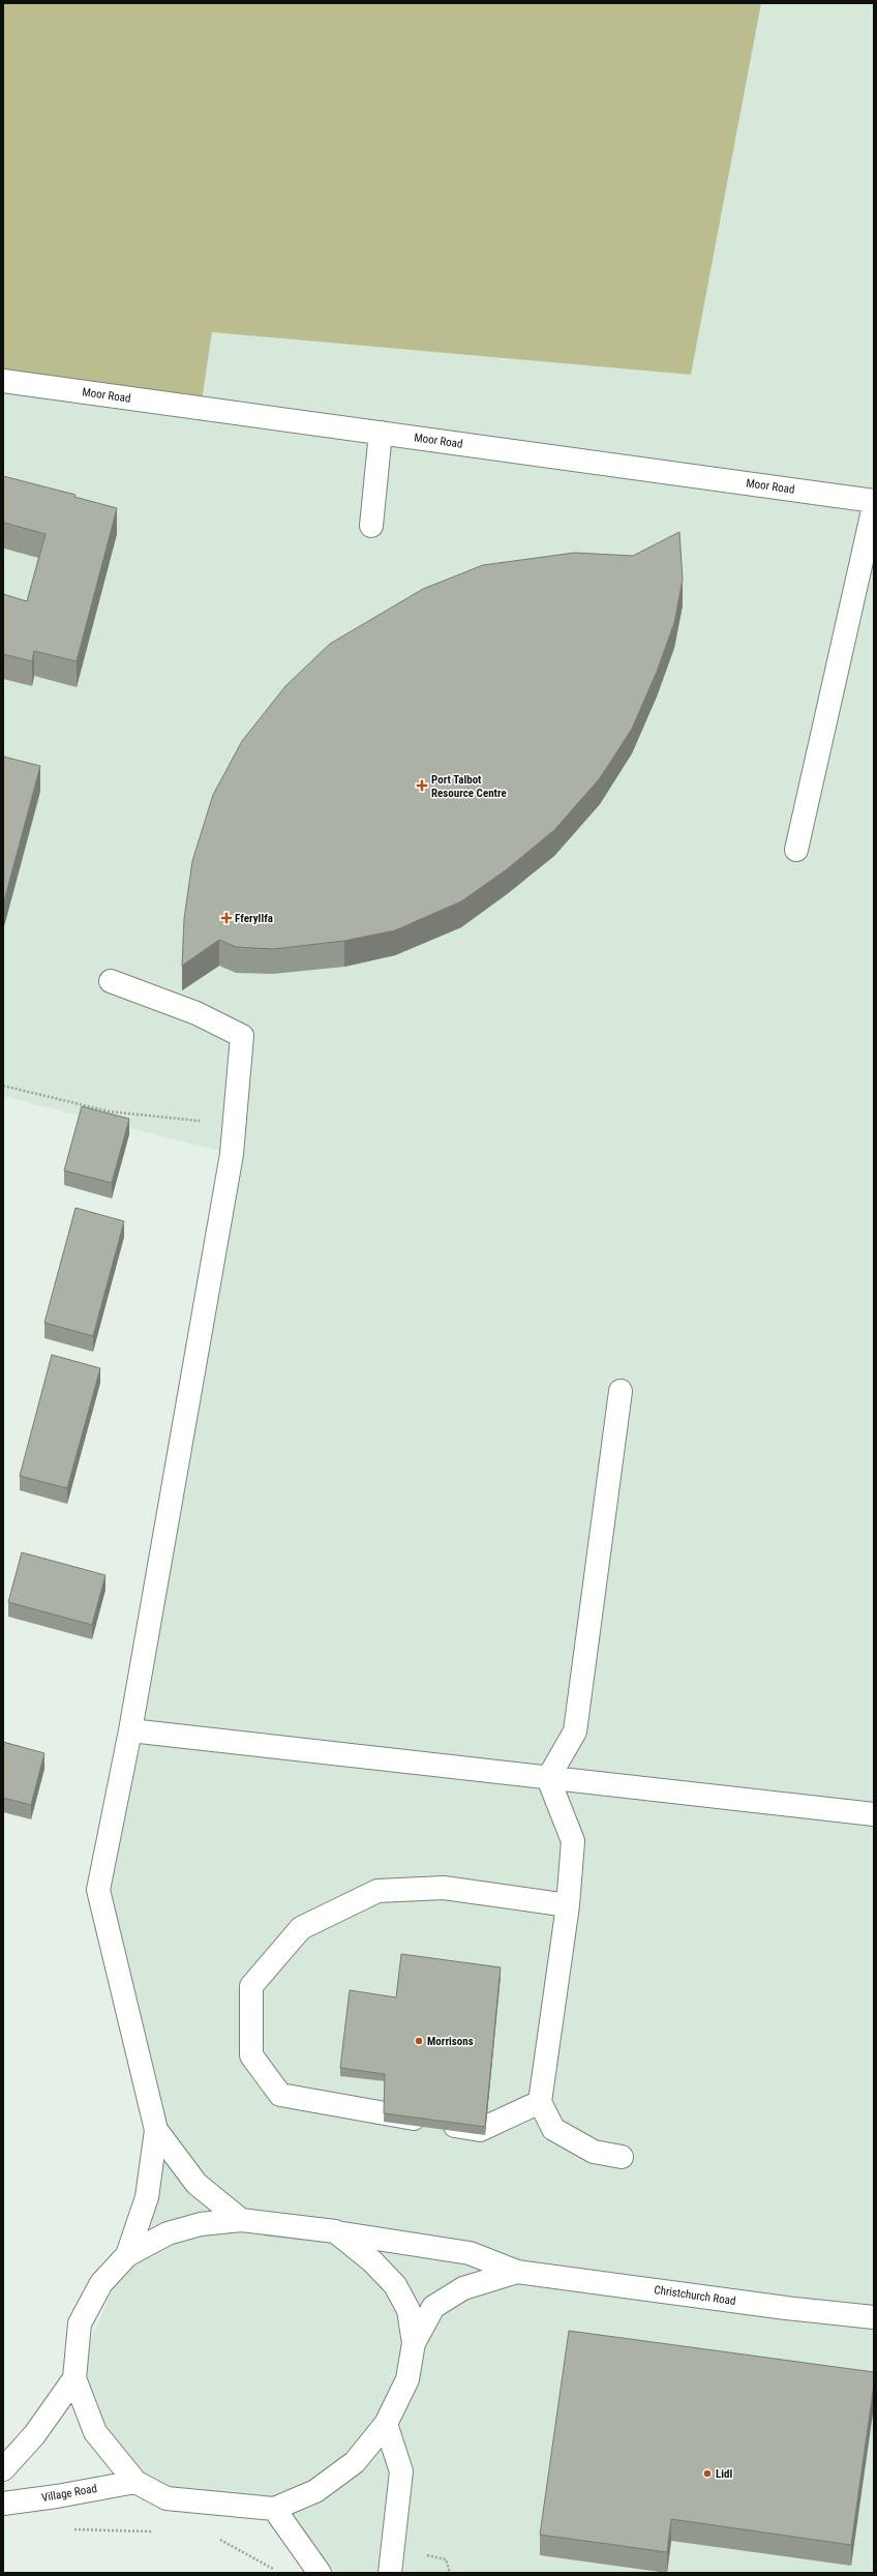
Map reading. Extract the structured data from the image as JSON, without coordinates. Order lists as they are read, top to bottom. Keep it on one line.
{"streets":{"street":["Moor Road","Christchurch Road","Village Road"]},"places":{"health":["Port Talbot Resource Centre","Fferyllfa"],"other":["Morrisons","Lidl"]}}
